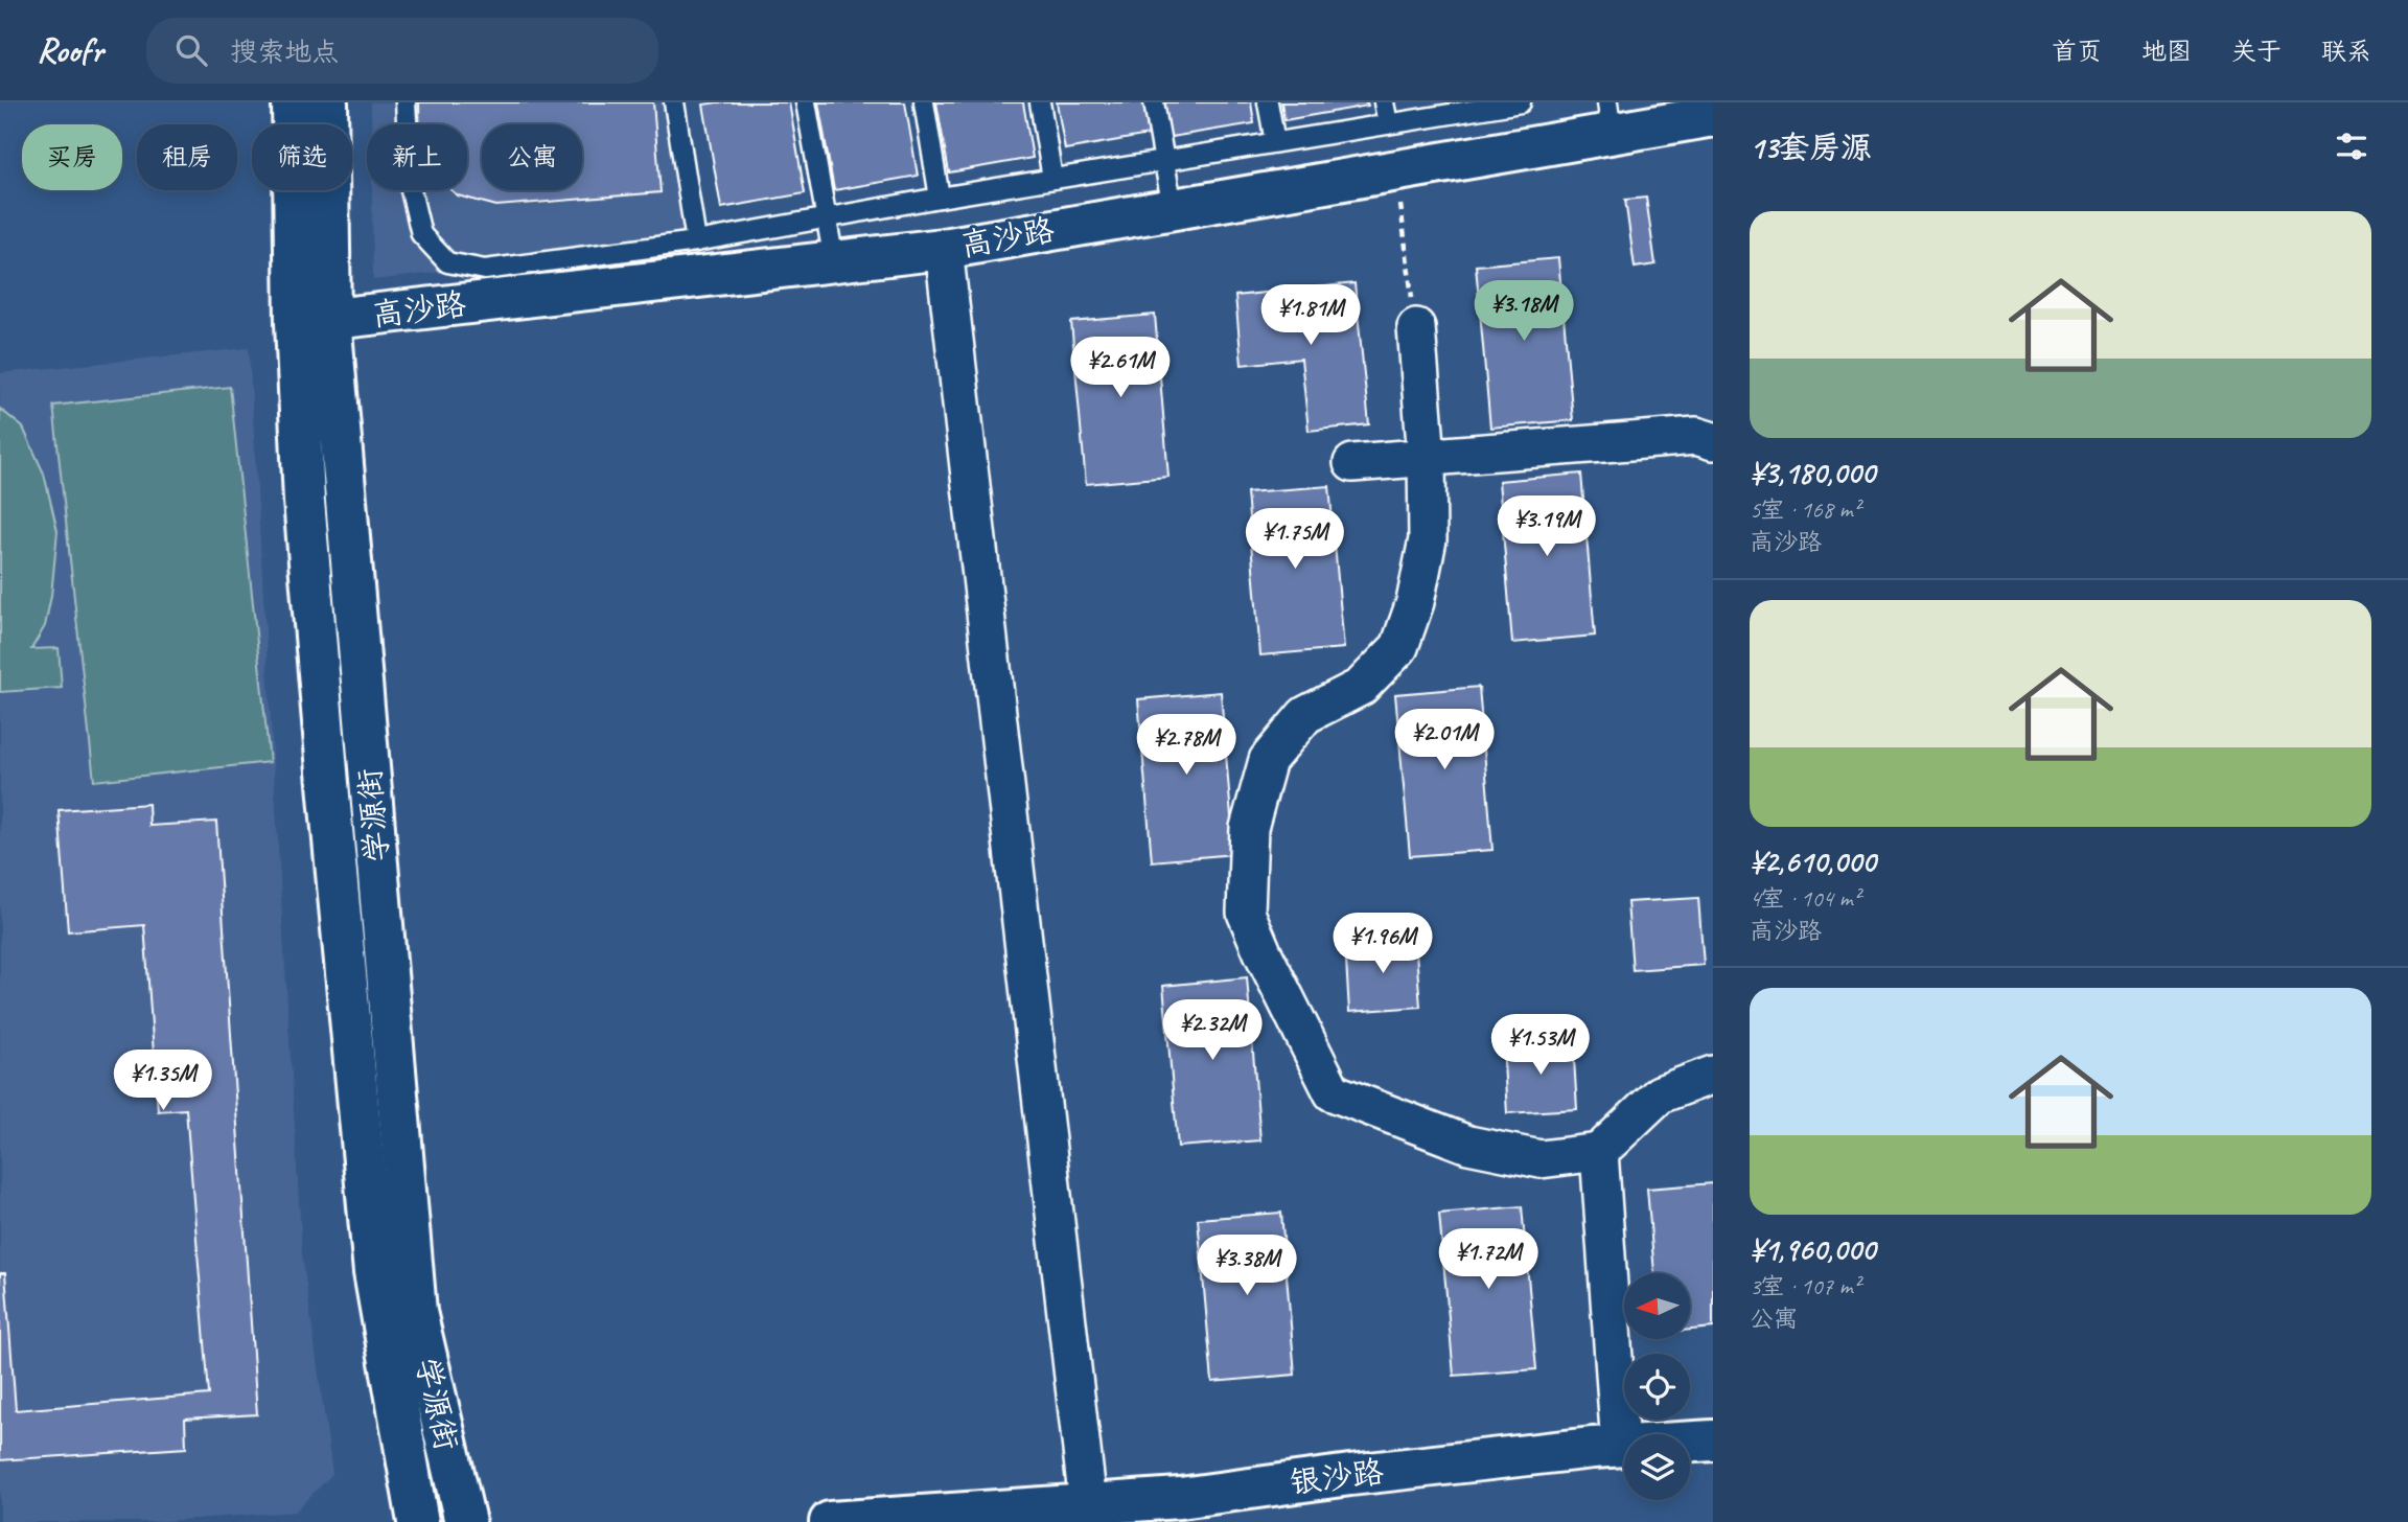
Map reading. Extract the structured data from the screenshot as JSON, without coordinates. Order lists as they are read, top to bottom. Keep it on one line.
{"streets":{"main road":["高沙路","学源街","银沙路"]},"crossings":[["高沙路","学源街"]],"north":"left","page":{"header":"Roofr","search":"搜索地点","nav":["首页","地图","关于","联系"],"heading":"13套房源","chip":["买房","租房","筛选","新上","公寓"],"list":[{"name":"¥3,180,000","note":"5室 · 168 m² · 高沙路"},{"name":"¥2,610,000","note":"4室 · 104 m² · 高沙路"},{"name":"¥1,960,000","note":"3室 · 107 m² · 公寓"}],"price":["¥3.18M","¥1.81M","¥2.61M","¥3.19M","¥1.75M","¥2.01M","¥2.78M","¥1.96M","¥2.32M","¥1.53M","¥1.35M","¥1.72M","¥3.38M"]}}
